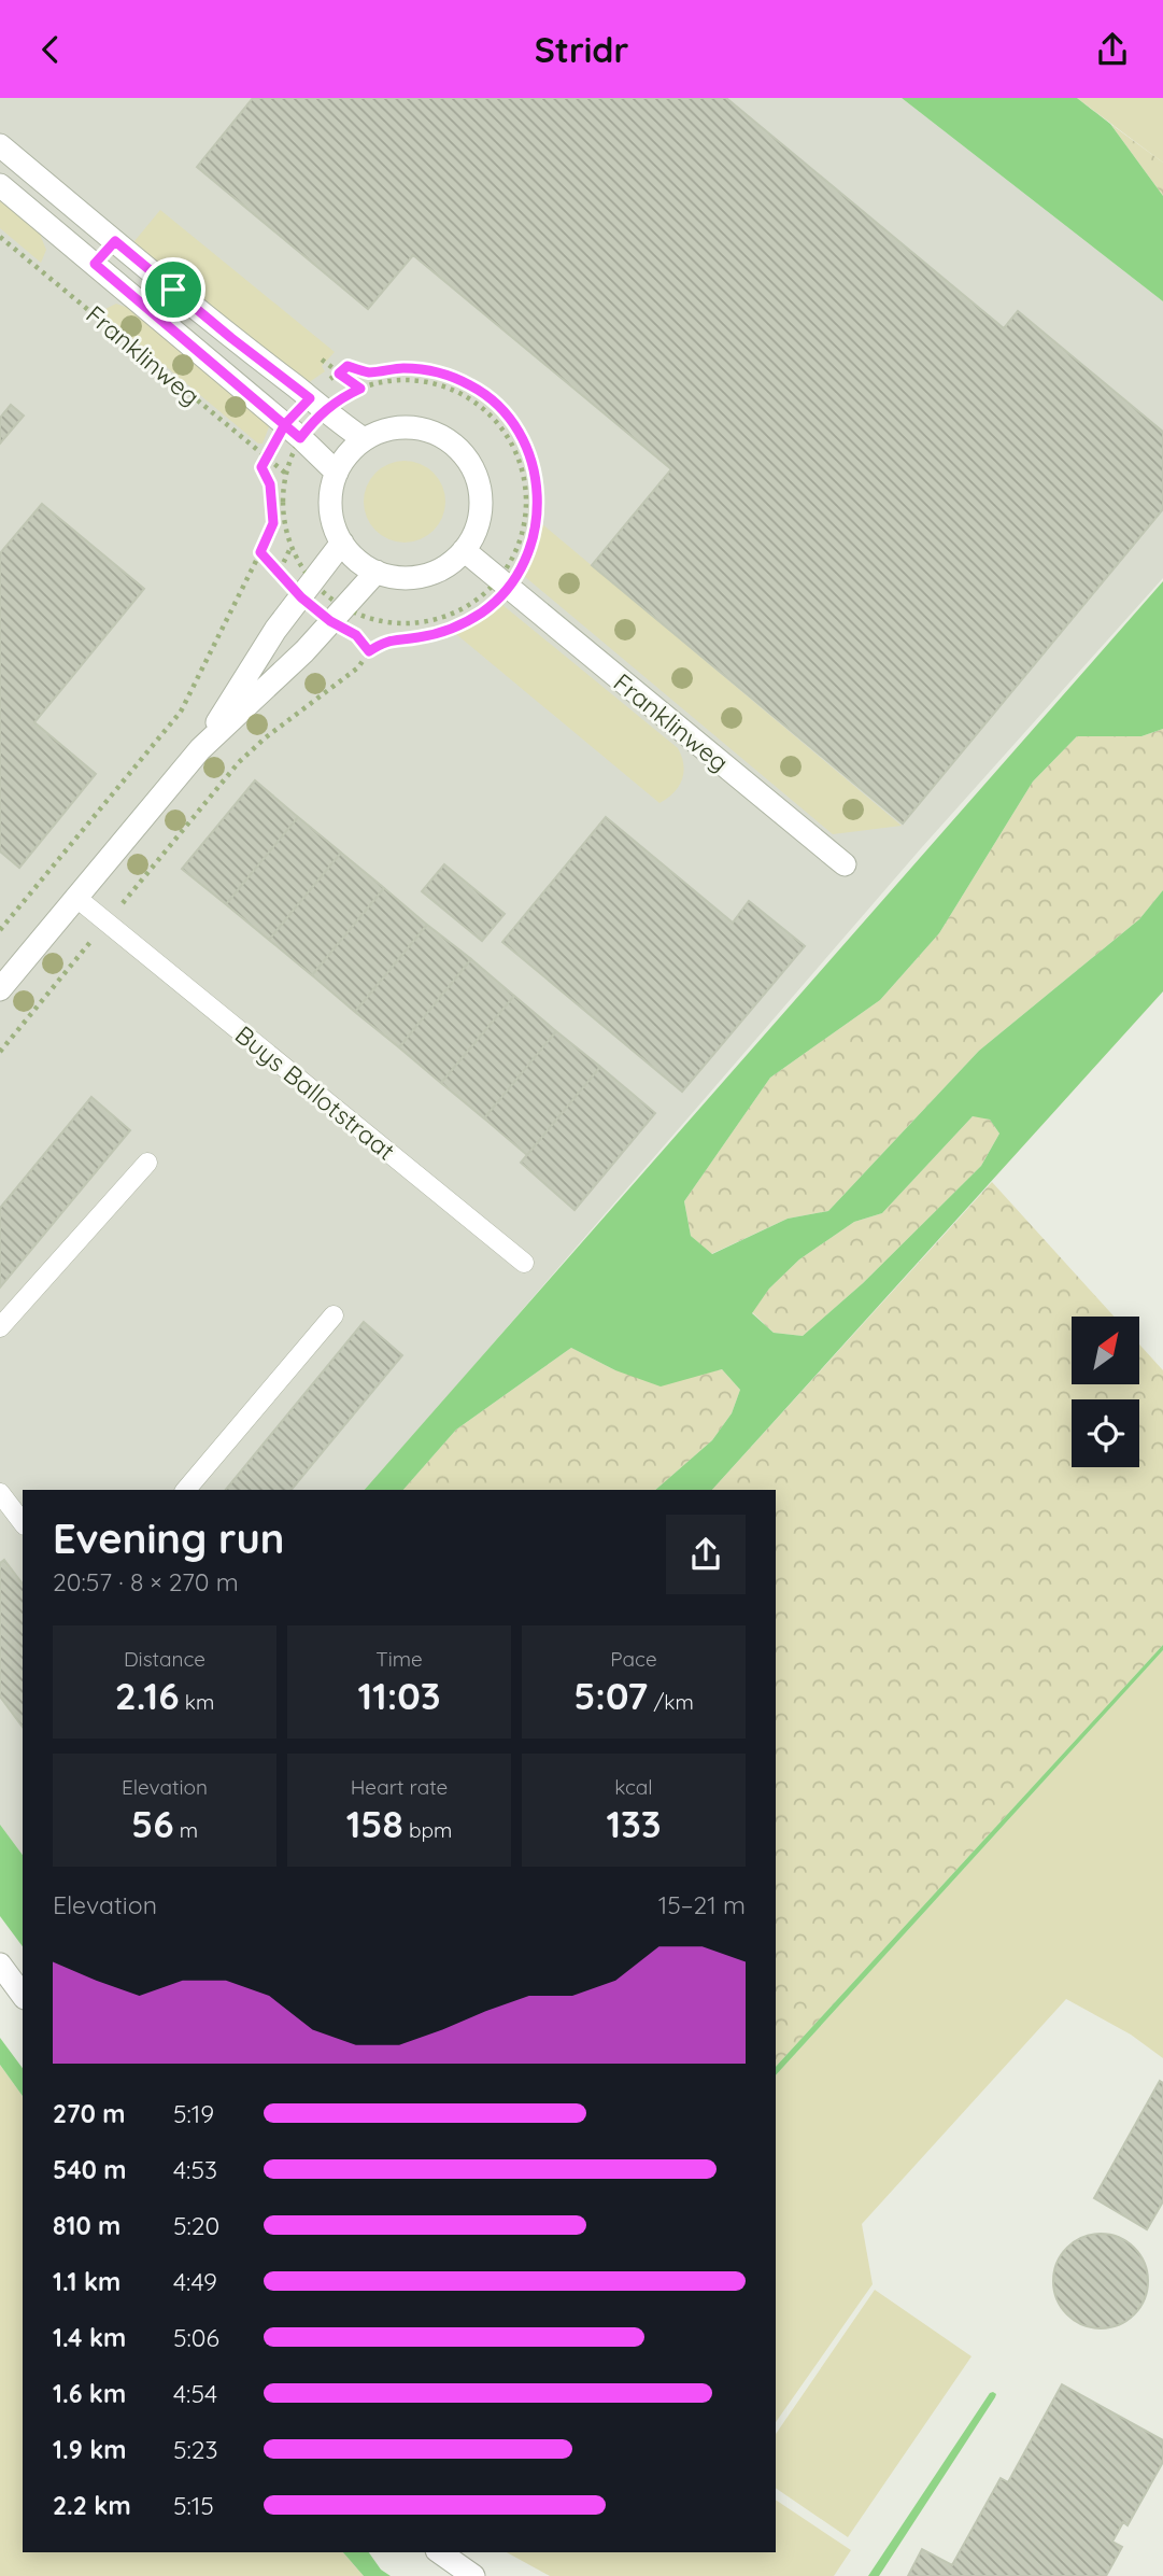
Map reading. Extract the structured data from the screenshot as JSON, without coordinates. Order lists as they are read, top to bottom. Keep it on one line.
{"streets":{"street":["Franklinweg"],"lane":["Buys Ballotstraat"]},"north":"top right","page":{"header":"Stridr","heading":["Evening run","20:57 · 8 × 270 m"],"stats":[["Distance","2.16 km"],["Time","11:03"],["Pace","5:07 /km"],["Elevation","56 m"],["Heart rate","158 bpm"],["kcal","133"]],"chart":["Elevation","15–21 m"],"list":[{"name":"270 m","note":"5:19"},{"name":"540 m","note":"4:53"},{"name":"810 m","note":"5:20"},{"name":"1.1 km","note":"4:49"},{"name":"1.4 km","note":"5:06"},{"name":"1.6 km","note":"4:54"},{"name":"1.9 km","note":"5:23"},{"name":"2.2 km","note":"5:15"}]}}
